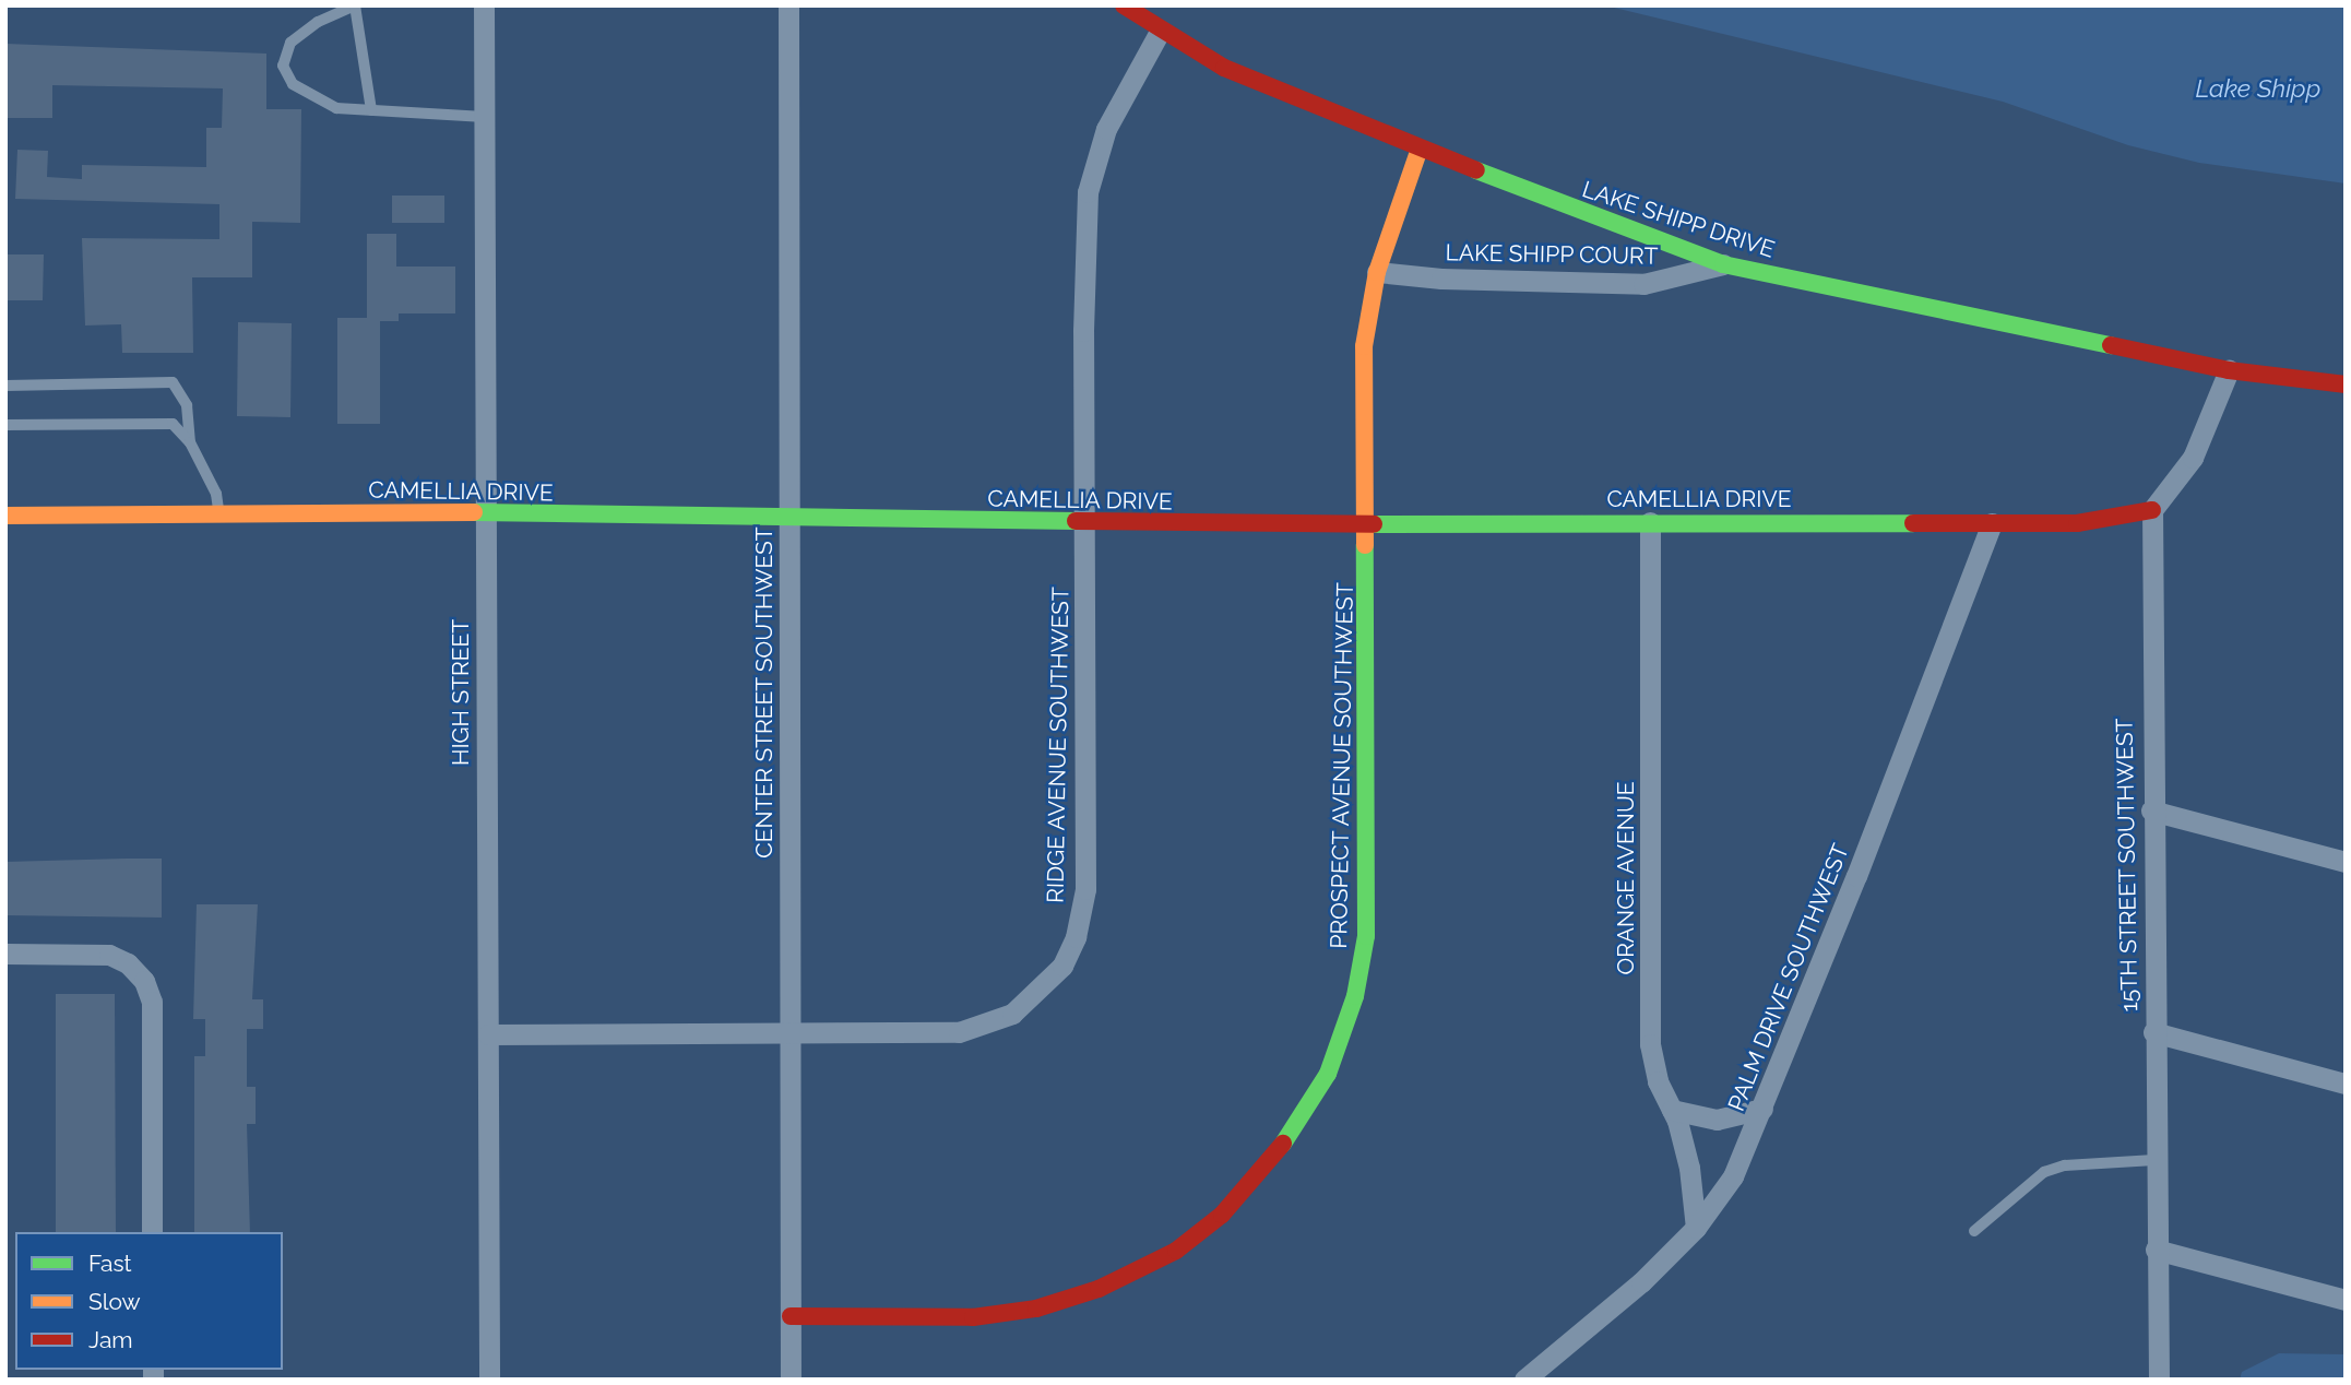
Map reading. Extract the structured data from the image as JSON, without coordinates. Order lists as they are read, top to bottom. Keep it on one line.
{"streets":{"street":["LAKE SHIPP DRIVE","LAKE SHIPP COURT","CAMELLIA DRIVE","HIGH STREET","CENTER STREET SOUTHWEST","RIDGE AVENUE SOUTHWEST","PROSPECT AVENUE SOUTHWEST","15TH STREET SOUTHWEST","ORANGE AVENUE","PALM DRIVE SOUTHWEST"]},"crossings":[["LAKE SHIPP DRIVE","LAKE SHIPP COURT"],["LAKE SHIPP DRIVE","RIDGE AVENUE SOUTHWEST"],["LAKE SHIPP DRIVE","PROSPECT AVENUE SOUTHWEST"],["LAKE SHIPP COURT","PROSPECT AVENUE SOUTHWEST"],["CAMELLIA DRIVE","HIGH STREET"],["CAMELLIA DRIVE","CENTER STREET SOUTHWEST"],["CAMELLIA DRIVE","RIDGE AVENUE SOUTHWEST"],["CAMELLIA DRIVE","PROSPECT AVENUE SOUTHWEST"],["CAMELLIA DRIVE","15TH STREET SOUTHWEST"],["CAMELLIA DRIVE","ORANGE AVENUE"],["CAMELLIA DRIVE","PALM DRIVE SOUTHWEST"],["HIGH STREET","RIDGE AVENUE SOUTHWEST"],["CENTER STREET SOUTHWEST","RIDGE AVENUE SOUTHWEST"],["CENTER STREET SOUTHWEST","PROSPECT AVENUE SOUTHWEST"],["ORANGE AVENUE","PALM DRIVE SOUTHWEST"]],"water":["Lake Shipp"],"legend":["Fast","Slow","Jam"]}
